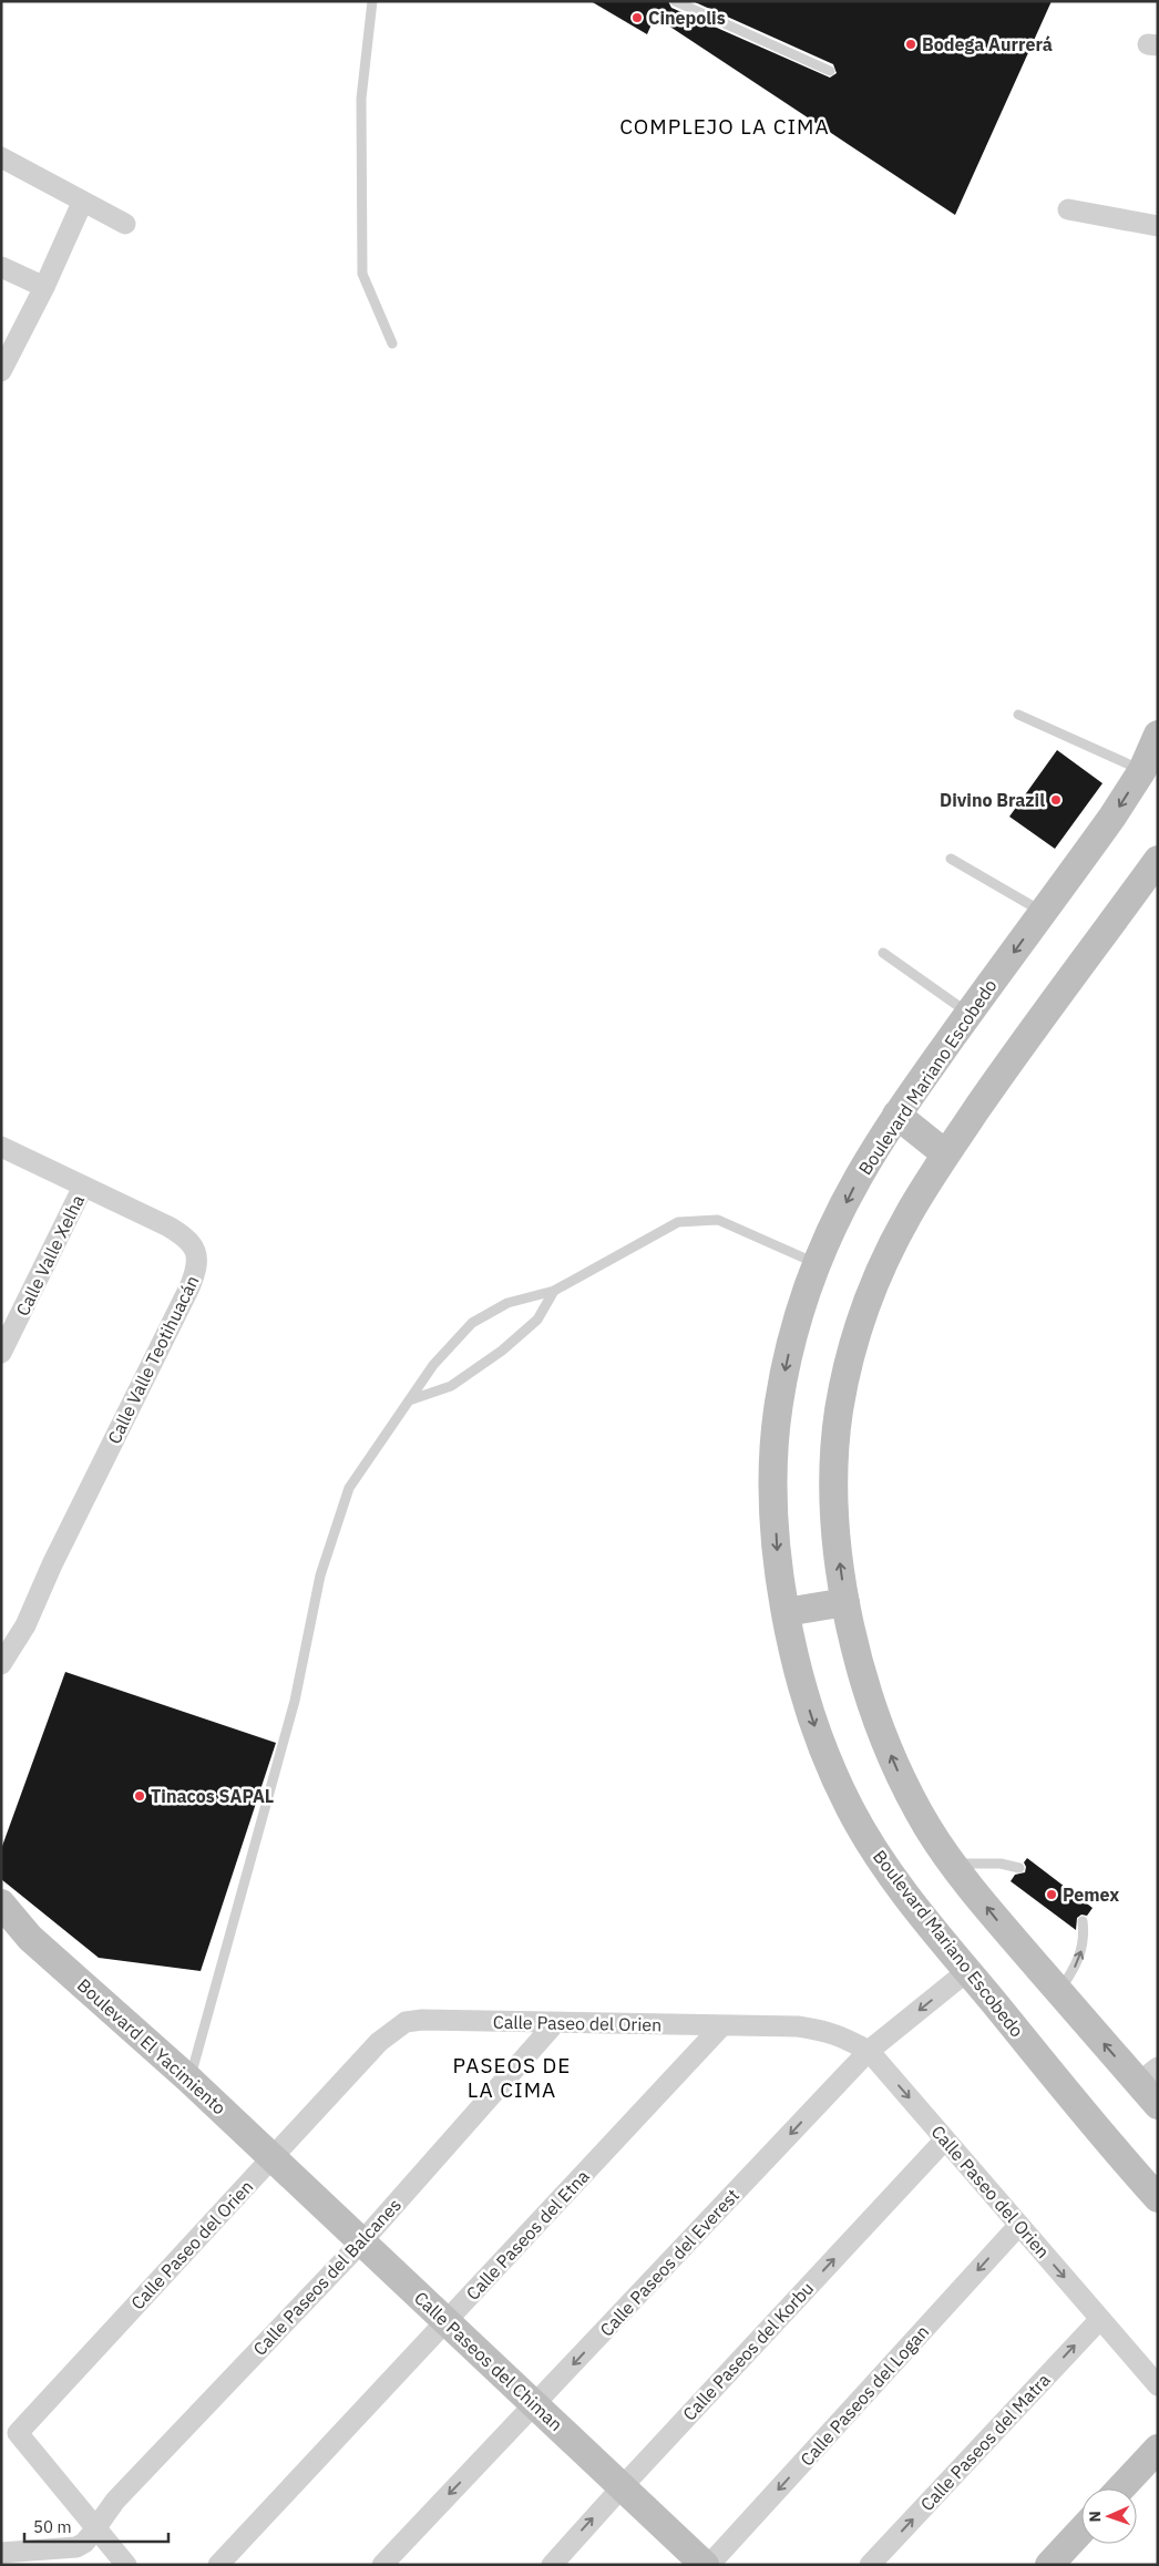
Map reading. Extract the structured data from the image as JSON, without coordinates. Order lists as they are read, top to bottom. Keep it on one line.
{"streets":{"street":["Boulevard Mariano Escobedo","Calle Valle Xelha","Calle Valle Teotihuacán","Calle Paseo del Orien","Boulevard El Yacimiento","Calle Paseos del Etna","Calle Paseos del Everest","Calle Paseos del Balcanes","Calle Paseos del Korbu","Calle Paseos del Chiman","Calle Paseos del Logan","Calle Paseos del Matra"]},"crossings":[["Boulevard Mariano Escobedo","Calle Paseos del Everest"],["Calle Valle Xelha","Calle Valle Teotihuacán"],["Calle Paseo del Orien","Boulevard El Yacimiento"],["Calle Paseo del Orien","Calle Paseos del Etna"],["Calle Paseo del Orien","Calle Paseos del Everest"],["Calle Paseo del Orien","Calle Paseos del Balcanes"],["Calle Paseo del Orien","Calle Paseos del Korbu"],["Calle Paseo del Orien","Calle Paseos del Chiman"],["Calle Paseo del Orien","Calle Paseos del Logan"],["Calle Paseo del Orien","Calle Paseos del Matra"],["Boulevard El Yacimiento","Calle Paseos del Chiman"],["Calle Paseos del Etna","Calle Paseos del Chiman"],["Calle Paseos del Everest","Calle Paseos del Chiman"],["Calle Paseos del Balcanes","Calle Paseos del Chiman"],["Calle Paseos del Korbu","Calle Paseos del Chiman"],["Calle Paseos del Chiman","Calle Paseos del Logan"]],"one_way":["Calle Paseos del Everest","Calle Paseos del Korbu","Calle Paseos del Logan"],"districts":["COMPLEJO LA CIMA","PASEOS DE LA CIMA"],"places":["Cinepolis","Bodega Aurrerá","Divino Brazil","Tinacos SAPAL","Pemex"],"scale_bar":"50 m","north":"left"}
